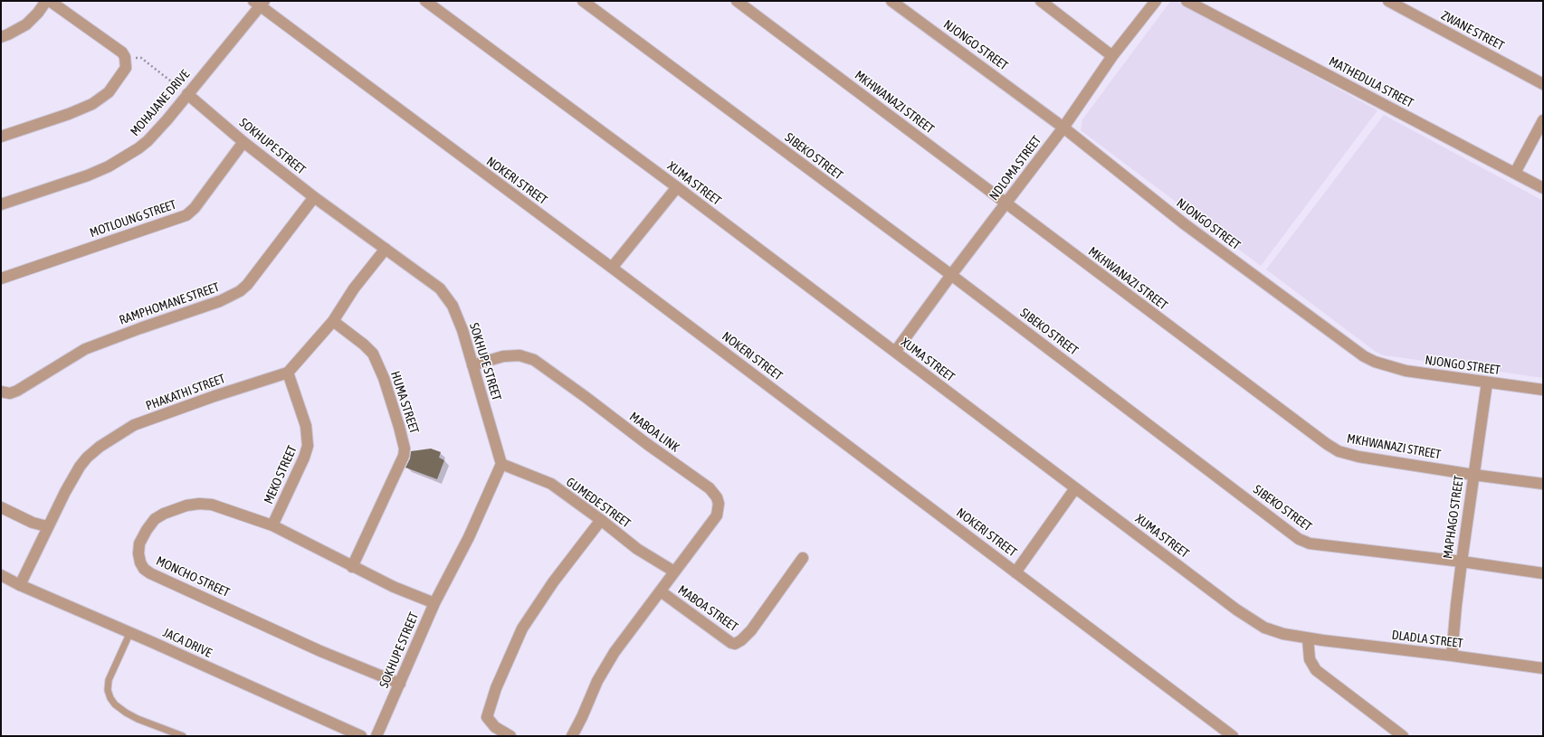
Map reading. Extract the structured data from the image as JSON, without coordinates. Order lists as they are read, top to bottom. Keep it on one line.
{"streets":{"street":["ZWANE STREET","NJONGO STREET","MATHEDULA STREET","MKHWANAZI STREET","MOHAJANE DRIVE","SOKHUPE STREET","SIBEKO STREET","NDLOMA STREET","NOKERI STREET","XUMA STREET","MOTLOUNG STREET","RAMPHOMANE STREET","PHAKATHI STREET","HUMA STREET","MABOA LINK","MEKO STREET","GUMEDE STREET","MAPHAGO STREET","MONCHO STREET","MABOA STREET","DLADLA STREET","JACA DRIVE"]},"crossings":[["NJONGO STREET","NDLOMA STREET"],["NJONGO STREET","MAPHAGO STREET"],["MKHWANAZI STREET","NDLOMA STREET"],["MKHWANAZI STREET","MAPHAGO STREET"],["MOHAJANE DRIVE","SOKHUPE STREET"],["MOHAJANE DRIVE","NOKERI STREET"],["SOKHUPE STREET","MOTLOUNG STREET"],["SOKHUPE STREET","RAMPHOMANE STREET"],["SOKHUPE STREET","MABOA LINK"],["SOKHUPE STREET","GUMEDE STREET"],["SOKHUPE STREET","MONCHO STREET"],["SIBEKO STREET","NDLOMA STREET"],["SIBEKO STREET","MAPHAGO STREET"],["NDLOMA STREET","XUMA STREET"],["XUMA STREET","DLADLA STREET"],["PHAKATHI STREET","MEKO STREET"],["PHAKATHI STREET","JACA DRIVE"],["HUMA STREET","MONCHO STREET"],["MABOA LINK","GUMEDE STREET"],["MABOA LINK","MABOA STREET"],["MEKO STREET","MONCHO STREET"],["MAPHAGO STREET","DLADLA STREET"]]}
